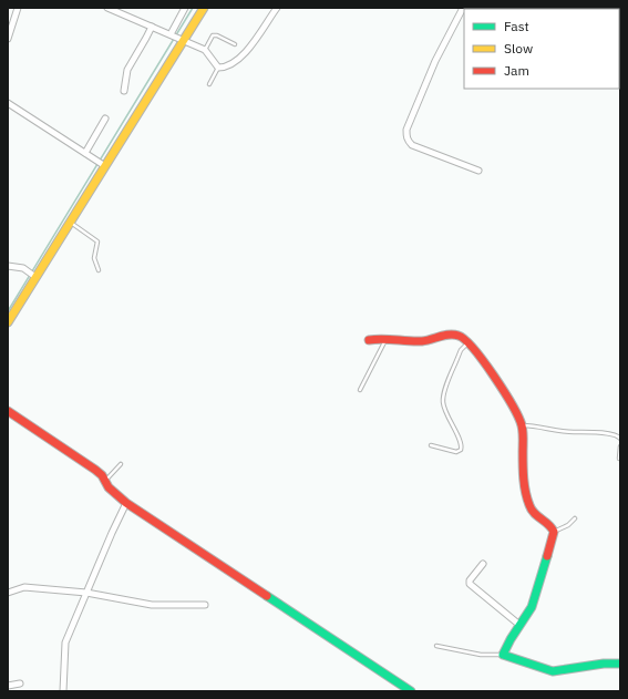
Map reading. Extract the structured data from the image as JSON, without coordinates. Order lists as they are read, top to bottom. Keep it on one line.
{"legend":["Fast","Slow","Jam"]}
